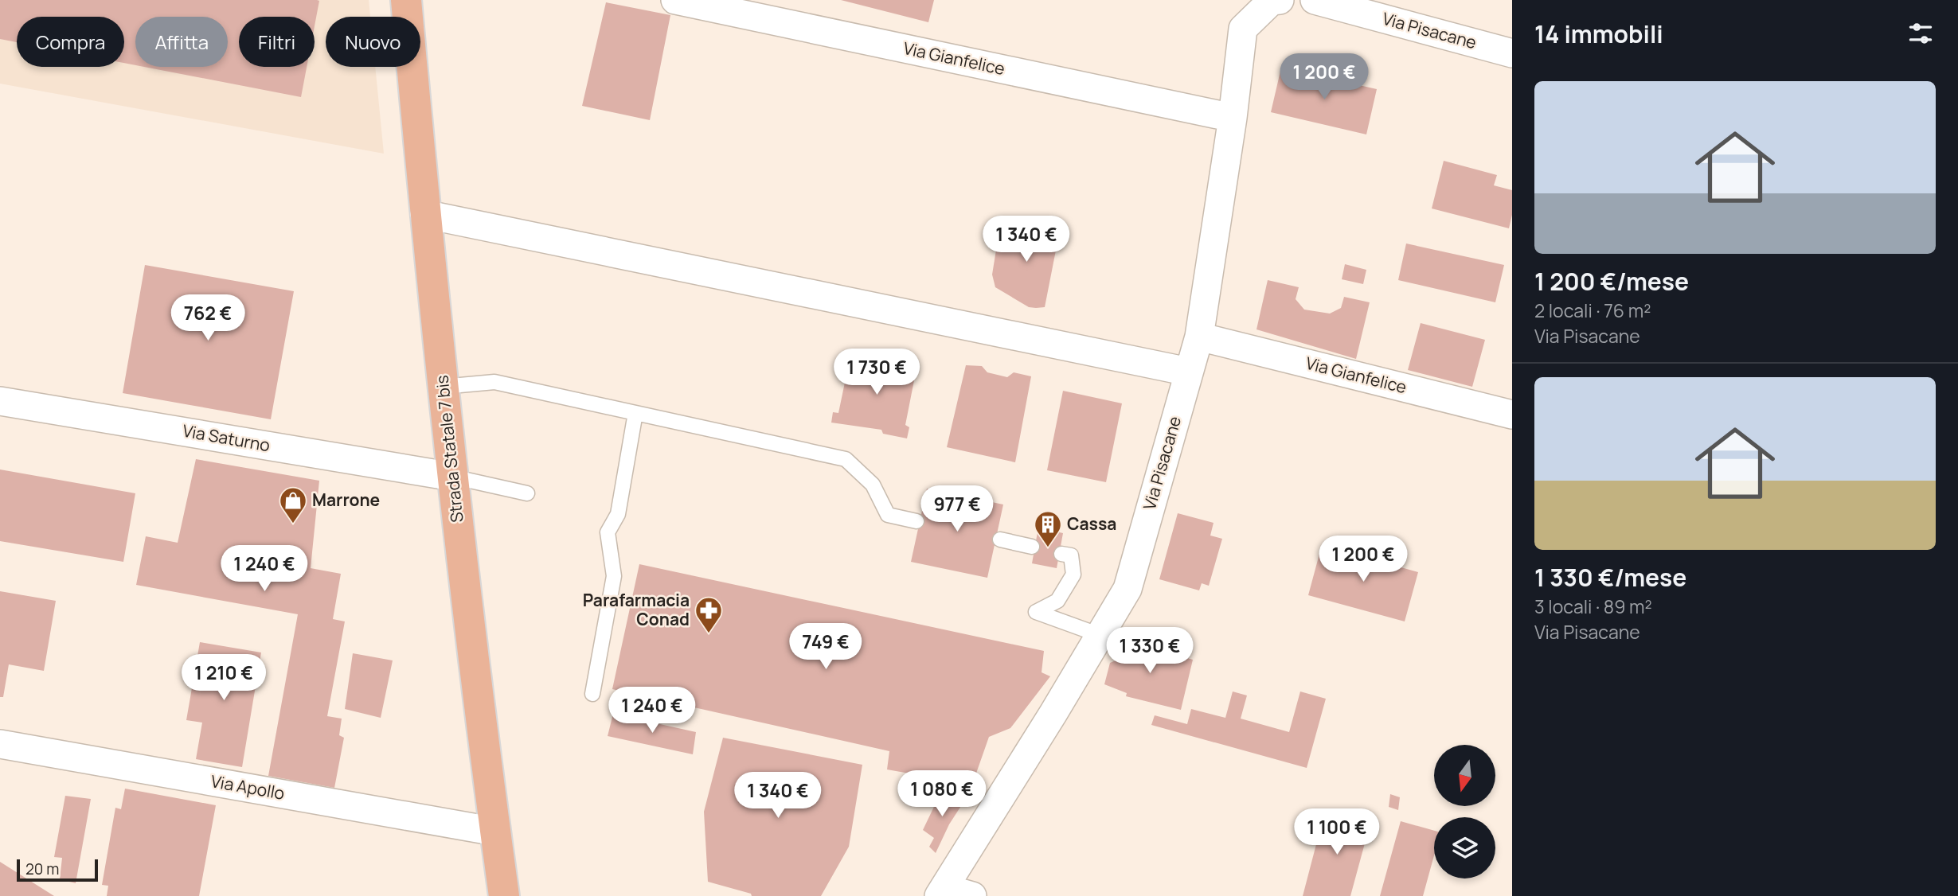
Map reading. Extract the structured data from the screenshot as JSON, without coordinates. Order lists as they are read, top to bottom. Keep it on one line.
{"streets":{"main road":["Strada Statale 7 bis"],"street":["Via Pisacane","Via Gianfelice","Via Saturno","Via Apollo"]},"crossings":[["Via Pisacane","Via Gianfelice"],["Via Saturno","Strada Statale 7 bis"],["Strada Statale 7 bis","Via Apollo"]],"places":{"shop":["Marrone"],"building":["Cassa"],"pharmacy":["Parafarmacia Conad"]},"scale_bar":"20 m","north":"bottom","page":{"heading":"14 immobili","chip":["Compra","Affitta","Filtri","Nuovo"],"price":["1 200 €","1 340 €","762 €","1 730 €","977 €","1 200 €","1 240 €","749 €","1 330 €","1 210 €","1 240 €","1 080 €","1 340 €","1 100 €"],"list":[{"name":"1 200 €/mese","note":"2 locali · 76 m² · Via Pisacane"},{"name":"1 330 €/mese","note":"3 locali · 89 m² · Via Pisacane"}],"scale":"20 m"}}
